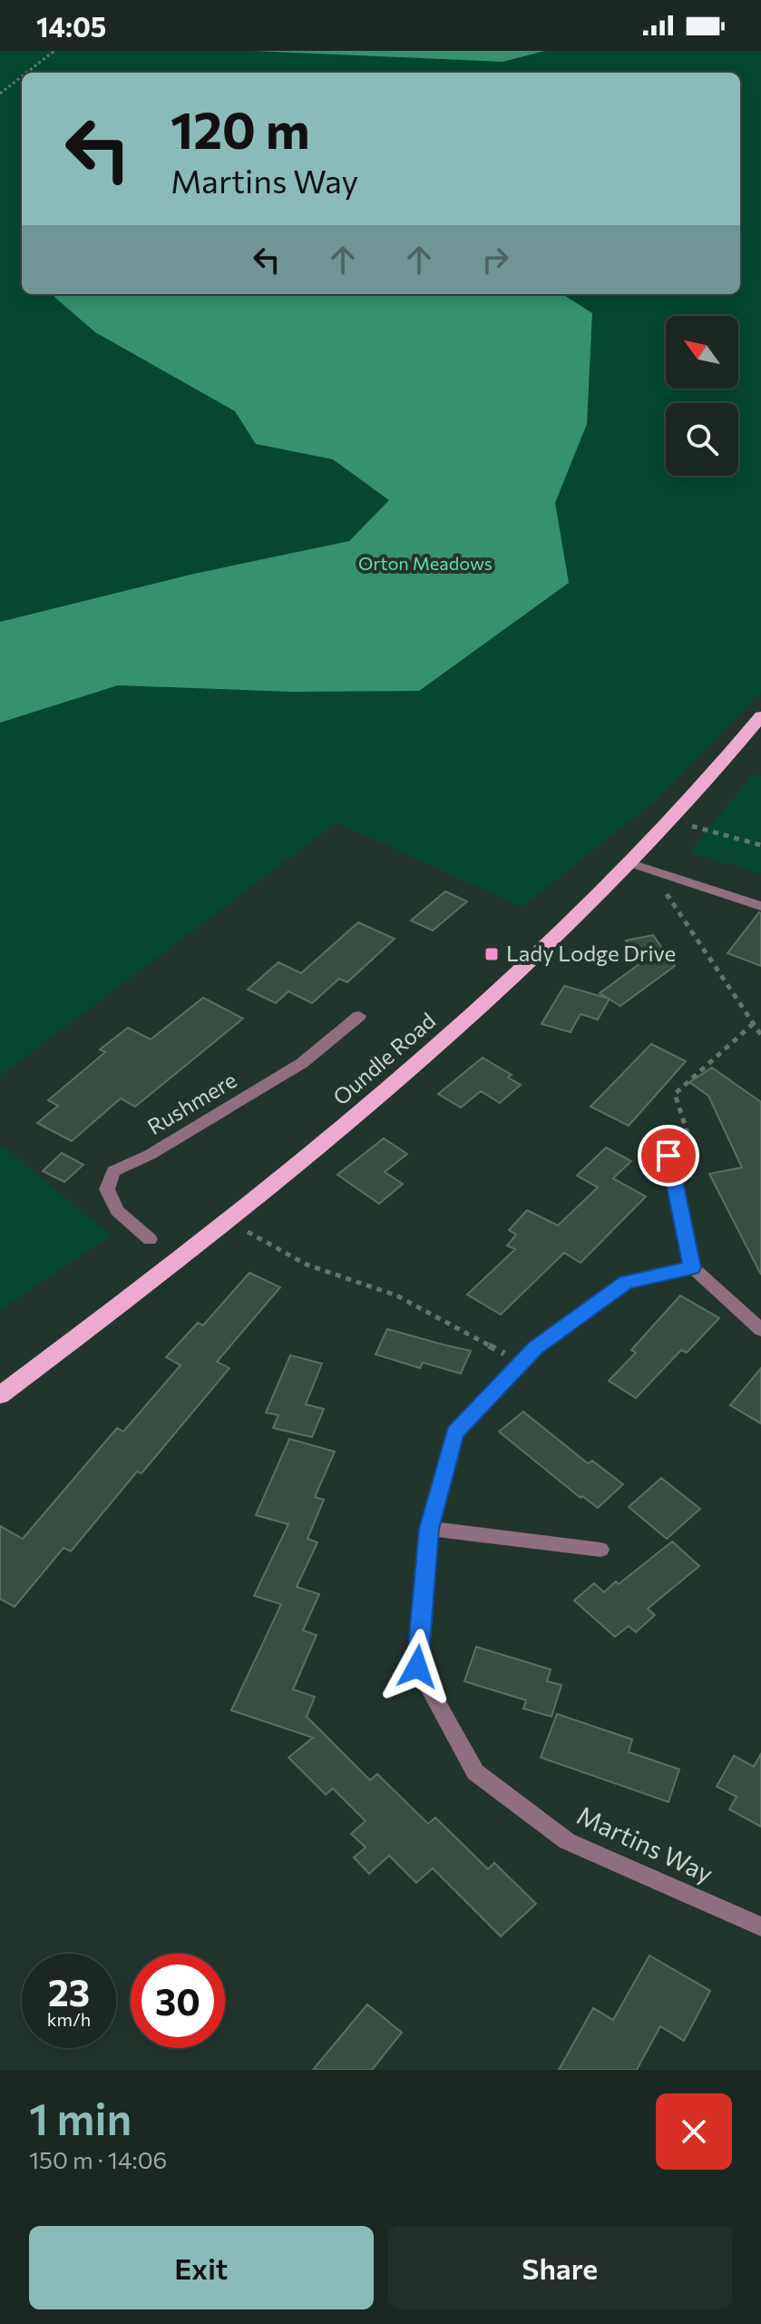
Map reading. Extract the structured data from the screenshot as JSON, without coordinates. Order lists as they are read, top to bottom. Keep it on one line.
{"streets":{"main road":["Oundle Road"],"street":["Rushmere","Martins Way"]},"parks":["Orton Meadows"],"places":{"transit":["Lady Lodge Drive"]},"north":"top left","page":{"status":"14:05","turn":["120 m","Martins Way"],"speed":"23 km/h","limit":"30","heading":["1 min","150 m · 14:06"],"buttons":["Exit","Share"]}}
